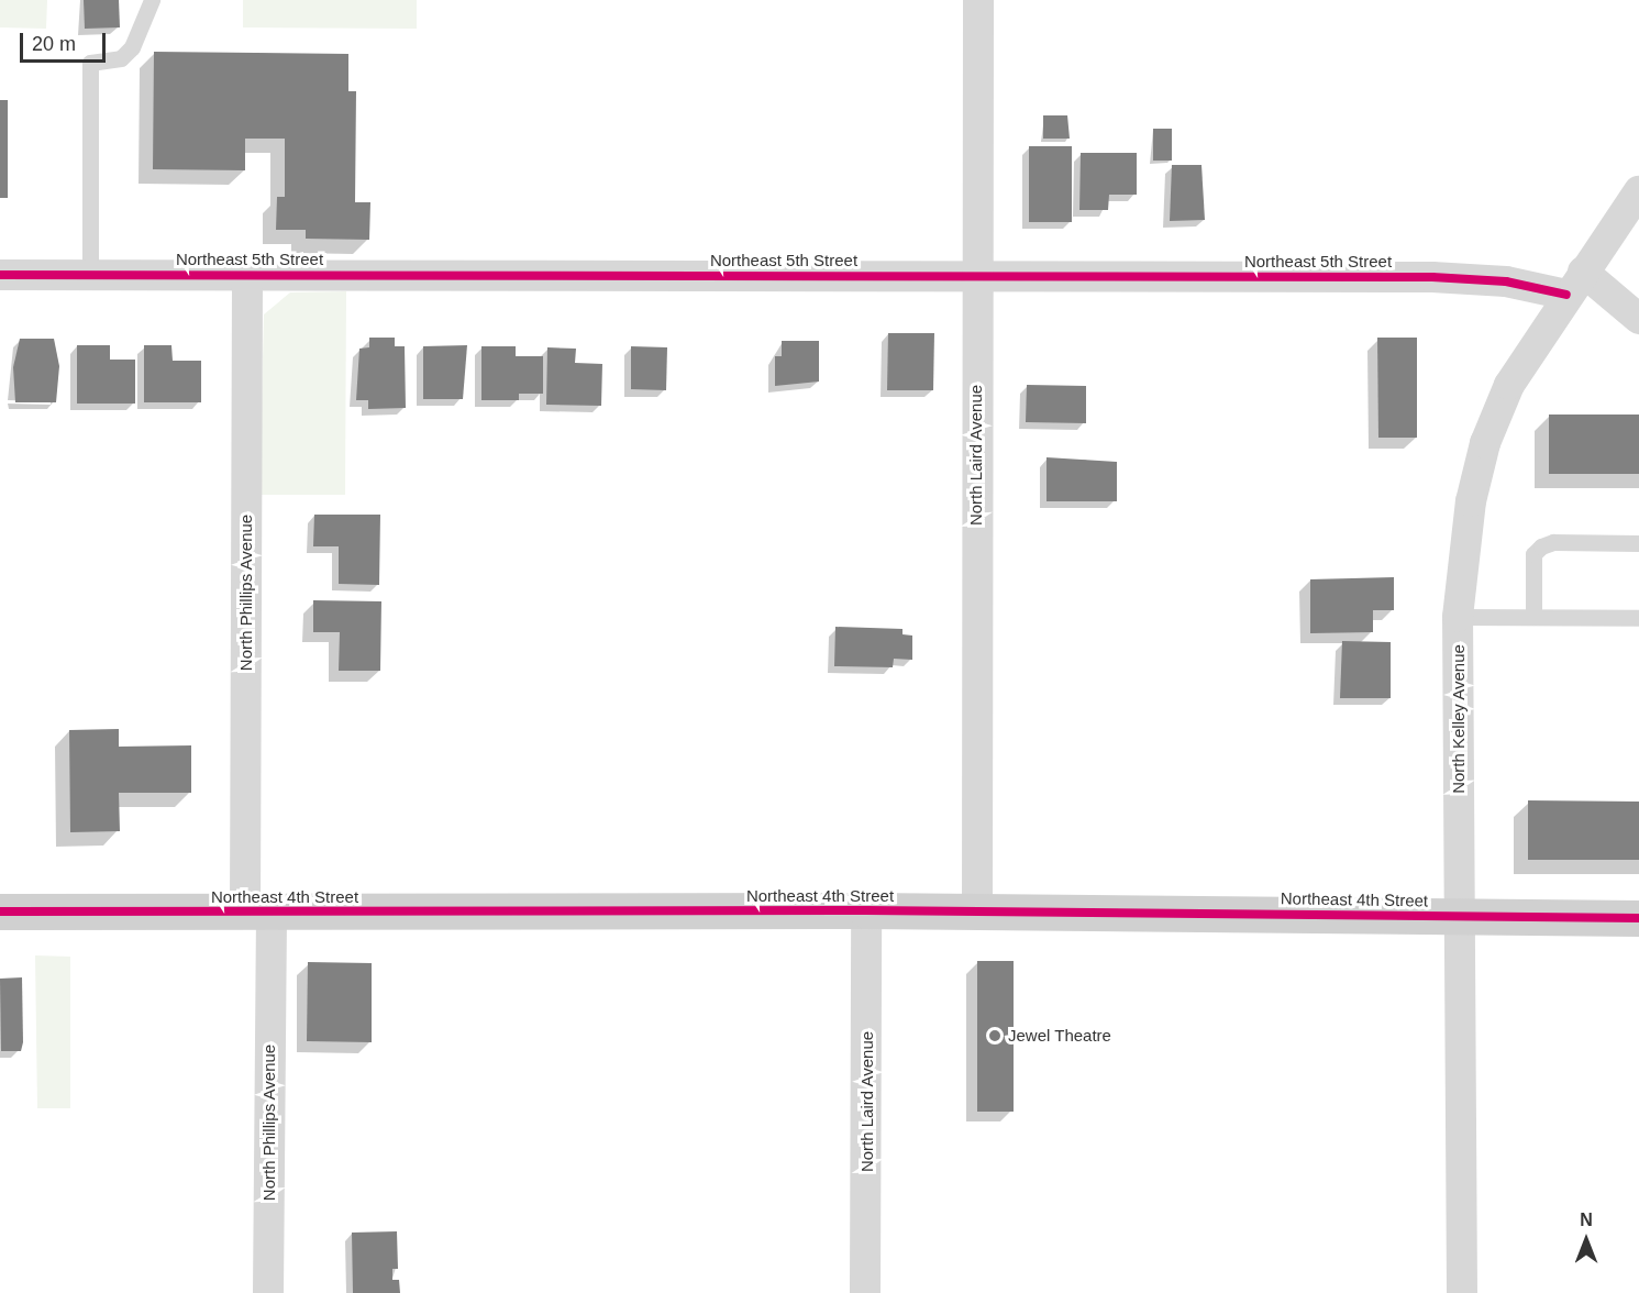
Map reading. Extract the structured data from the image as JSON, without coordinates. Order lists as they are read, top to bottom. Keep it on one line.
{"streets":{"main road":["Northeast 4th Street"],"street":["Northeast 5th Street","North Laird Avenue","North Phillips Avenue","North Kelley Avenue"]},"crossings":[["Northeast 5th Street","North Laird Avenue"],["Northeast 5th Street","North Phillips Avenue"],["Northeast 5th Street","North Kelley Avenue"],["North Laird Avenue","Northeast 4th Street"],["North Phillips Avenue","Northeast 4th Street"],["North Kelley Avenue","Northeast 4th Street"]],"places":["Jewel Theatre"],"scale_bar":"20 m","north":"top"}
